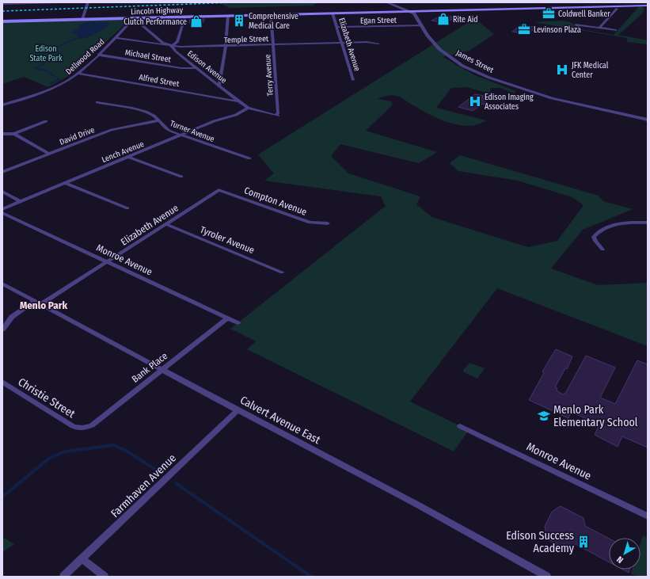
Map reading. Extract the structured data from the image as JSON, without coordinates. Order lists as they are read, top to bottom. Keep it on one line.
{"streets":{"main road":["Lincoln Highway"],"street":["Egan Street","Temple Street","Elizabeth Avenue","Michael Street","Dellwood Road","James Street","Edison Avenue","Terry Avenue","Alfred Street","Turner Avenue","David Drive","Lench Avenue","Compton Avenue","Tyroler Avenue","Monroe Avenue","Bank Place","Christie Street","Calvert Avenue East","Farmhaven Avenue"]},"crossings":[["Lincoln Highway","Elizabeth Avenue"],["Lincoln Highway","Dellwood Road"],["Lincoln Highway","James Street"],["Lincoln Highway","Edison Avenue"],["Lincoln Highway","Terry Avenue"],["Egan Street","Elizabeth Avenue"],["Egan Street","James Street"],["Temple Street","Elizabeth Avenue"],["Temple Street","Dellwood Road"],["Temple Street","Edison Avenue"],["Temple Street","Terry Avenue"],["Elizabeth Avenue","Compton Avenue"],["Elizabeth Avenue","Tyroler Avenue"],["Elizabeth Avenue","Monroe Avenue"],["Elizabeth Avenue","Calvert Avenue East"],["Michael Street","Dellwood Road"],["Michael Street","Edison Avenue"],["Dellwood Road","Edison Avenue"],["Dellwood Road","Alfred Street"],["Edison Avenue","Terry Avenue"],["Edison Avenue","Alfred Street"],["Edison Avenue","Lench Avenue"],["Turner Avenue","David Drive"],["Turner Avenue","Lench Avenue"],["Monroe Avenue","Bank Place"],["Bank Place","Christie Street"],["Bank Place","Calvert Avenue East"],["Calvert Avenue East","Farmhaven Avenue"]],"districts":["Menlo Park"],"parks":["Edison State Park"],"places":{"office":["Coldwell Banker","Levinson Plaza"],"shop":["Rite Aid","Clutch Performance"],"building":["Comprehensive Medical Care","Edison Success Academy"],"hospital":["JFK Medical Center","Edison Imaging Associates"],"school or university":["Menlo Park Elementary School"]},"north":"bottom left"}
